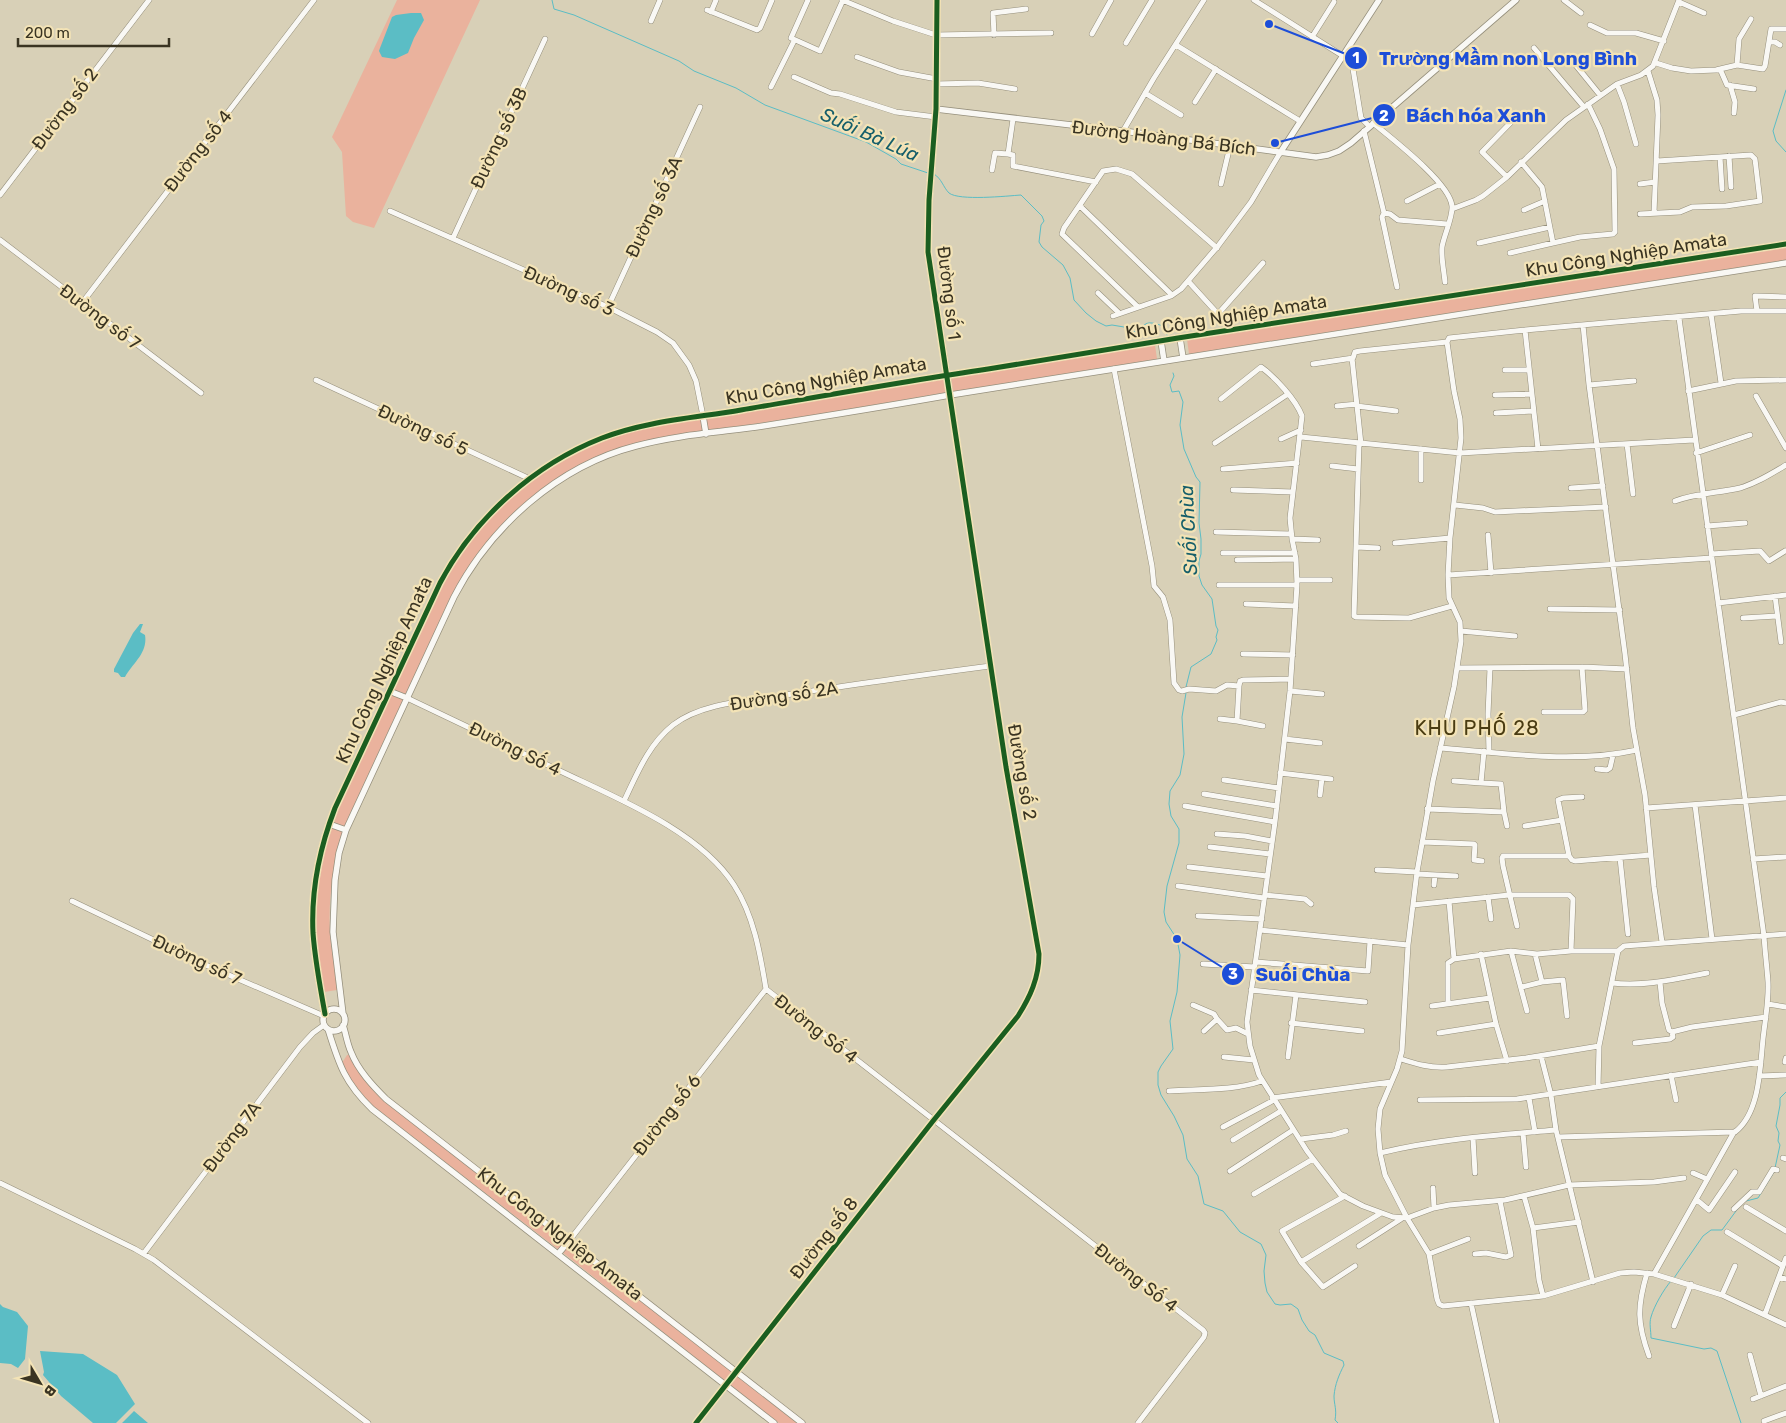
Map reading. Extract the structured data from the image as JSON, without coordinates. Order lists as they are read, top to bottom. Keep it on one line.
{"streets":{"street":["Đường số 2","Đường số 3B","Đường Hoàng Bá Bích","Đường số 4","Đường số 3A","Khu Công Nghiệp Amata","Đường số 3","Đường số 1","Đường số 7","Đường số 5","Đường số 2A","Đường Số 4","Đường số 6","Đường 7A","Đường số 8"]},"crossings":[["Đường số 2","Khu Công Nghiệp Amata"],["Đường số 2","Đường số 1"],["Đường số 2","Đường số 2A"],["Đường số 2","Đường Số 4"],["Đường số 2","Đường số 8"],["Đường số 3B","Đường số 3"],["Đường Hoàng Bá Bích","Đường số 1"],["Đường số 4","Đường số 7"],["Đường số 3A","Đường số 3"],["Khu Công Nghiệp Amata","Đường số 3"],["Khu Công Nghiệp Amata","Đường số 1"],["Khu Công Nghiệp Amata","Đường số 7"],["Khu Công Nghiệp Amata","Đường số 5"],["Khu Công Nghiệp Amata","Đường Số 4"],["Khu Công Nghiệp Amata","Đường số 6"],["Khu Công Nghiệp Amata","Đường 7A"],["Khu Công Nghiệp Amata","Đường số 8"],["Đường số 7","Đường 7A"],["Đường số 2A","Đường Số 4"],["Đường Số 4","Đường số 6"],["Đường Số 4","Đường số 8"]],"districts":["KHU PHỐ 28"],"water":["Suối Bà Lúa","Suối Chùa"],"places":["Trường Mầm non Long Bình","Bách hóa Xanh","Suối Chùa"],"scale_bar":"200 m","north":"bottom right"}
